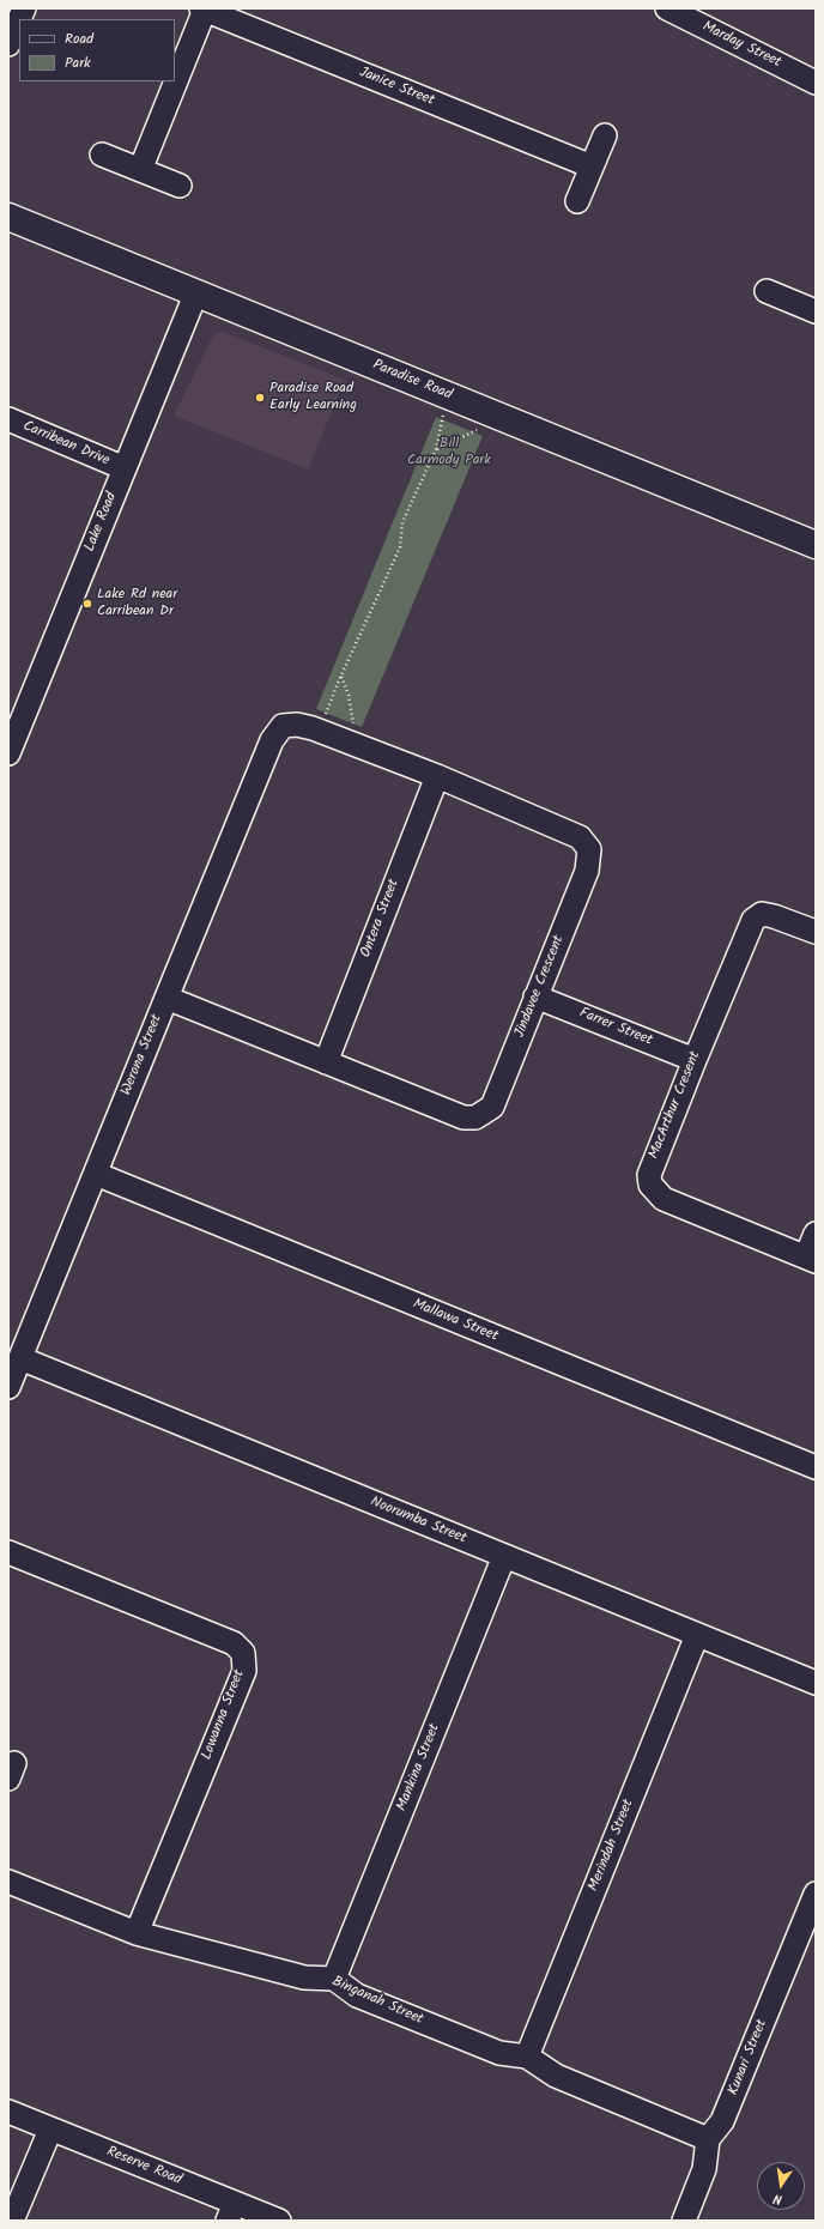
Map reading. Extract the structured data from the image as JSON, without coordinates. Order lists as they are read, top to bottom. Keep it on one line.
{"streets":{"main road":["Paradise Road"],"street":["Marday Street","Janice Street","Carribean Drive","Lake Road","Ontera Street","Jindavee Crescent","Farrer Street","Werona Street","MacArthur Cresent","Mallawa Street","Noorumba Street","Lowanna Street","Mankina Street","Merindah Street","Binganah Street","Kunari Street","Reserve Road"]},"crossings":[["Paradise Road","Lake Road"],["Carribean Drive","Lake Road"],["Ontera Street","Jindavee Crescent"],["Jindavee Crescent","Farrer Street"],["Jindavee Crescent","Werona Street"],["Farrer Street","MacArthur Cresent"],["Werona Street","Mallawa Street"],["Werona Street","Noorumba Street"],["Noorumba Street","Mankina Street"],["Noorumba Street","Merindah Street"],["Lowanna Street","Binganah Street"],["Mankina Street","Binganah Street"],["Merindah Street","Binganah Street"],["Binganah Street","Kunari Street"]],"parks":["Bill Carmody Park"],"places":["Paradise Road Early Learning","Lake Rd near Carribean Dr"],"legend":["Road","Park"],"north":"bottom"}
